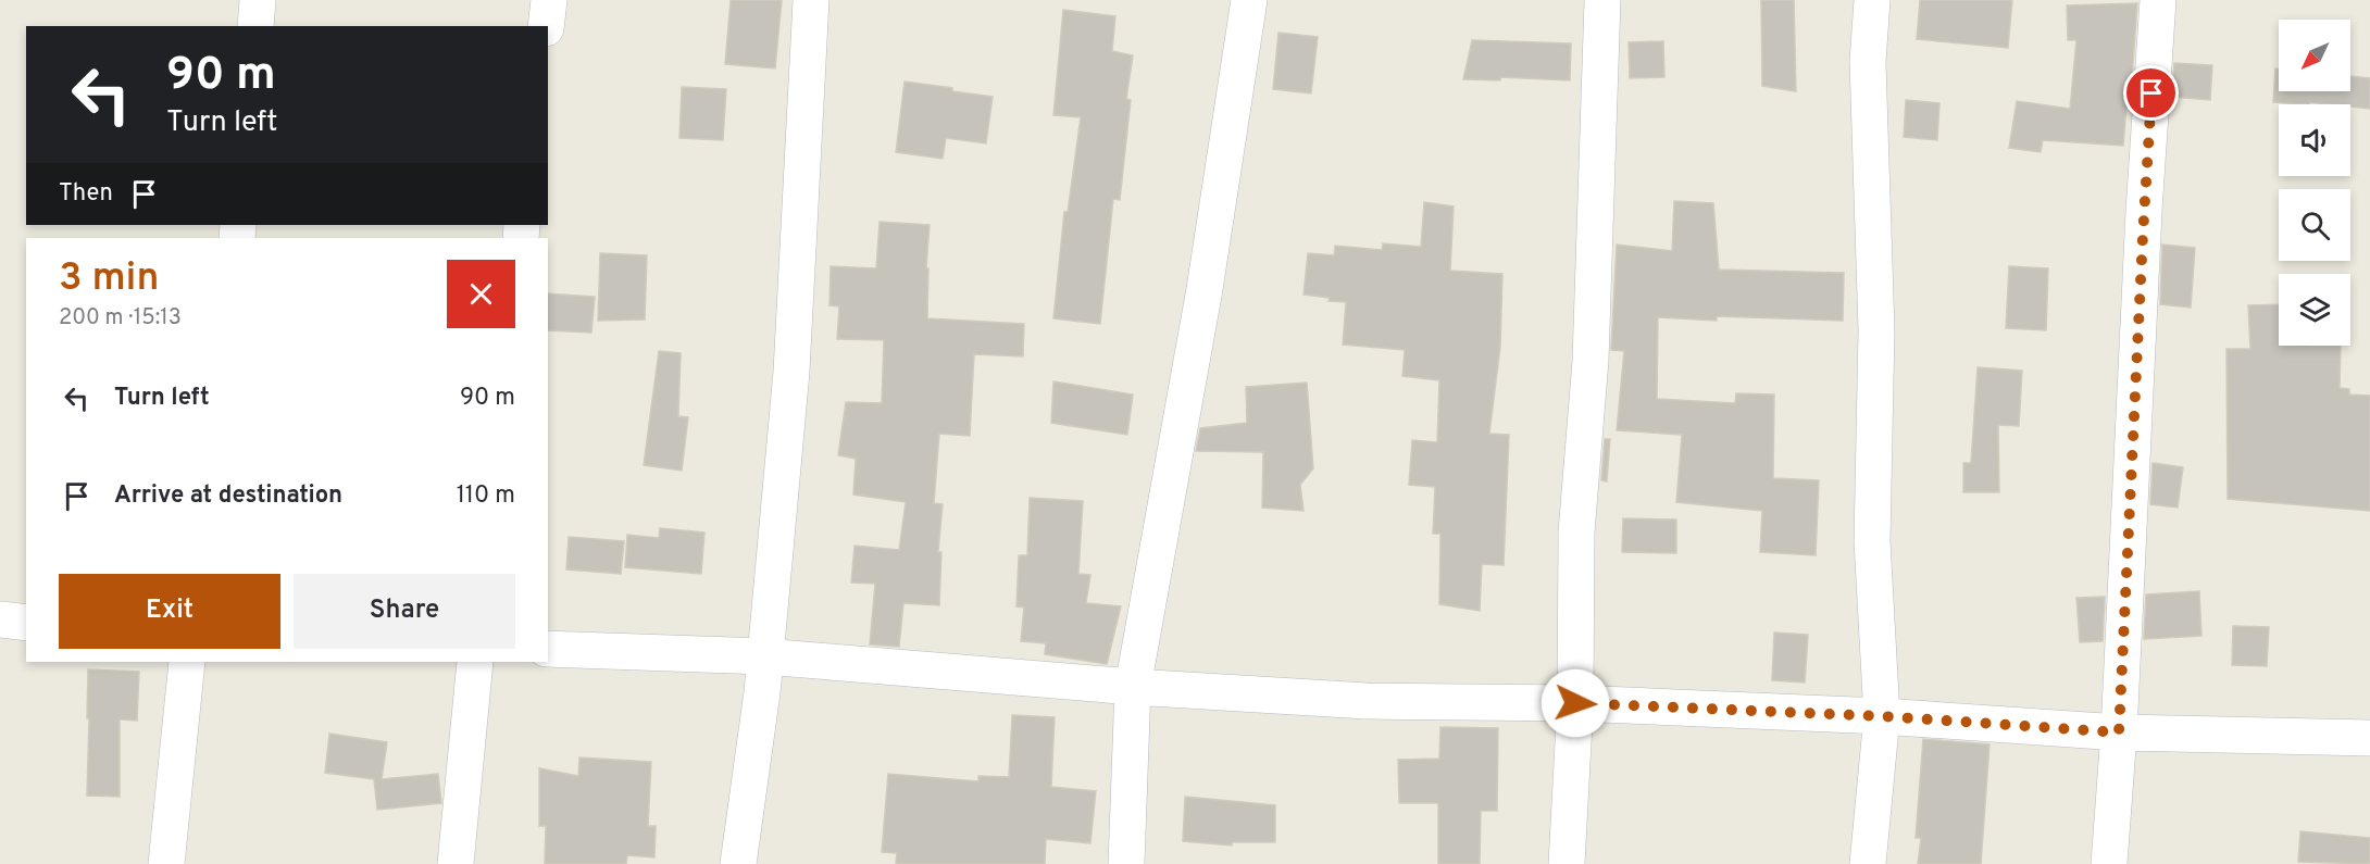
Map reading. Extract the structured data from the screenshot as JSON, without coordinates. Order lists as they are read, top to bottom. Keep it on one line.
{"north":"bottom left","page":{"turn":["90 m","Turn left"],"then":"Then","heading":["3 min","200 m · 15:13"],"list":[{"name":"Turn left","value":"90 m"},{"name":"Arrive at destination","value":"110 m"}],"buttons":["Exit","Share"]}}
